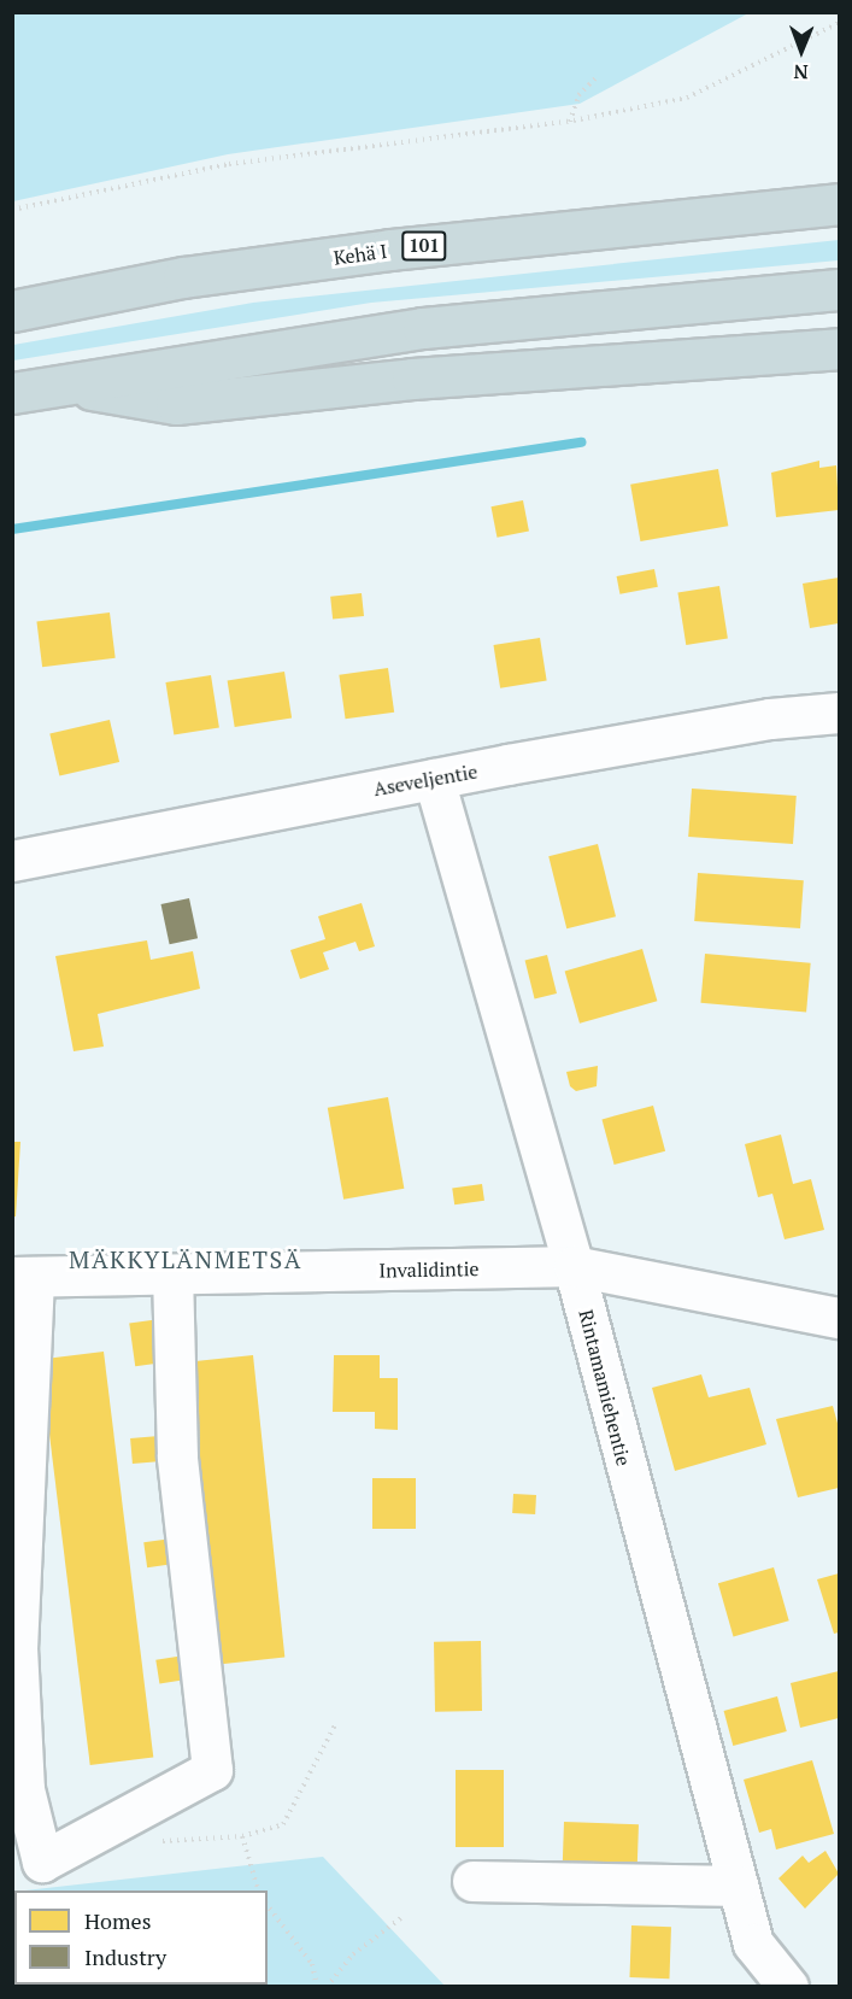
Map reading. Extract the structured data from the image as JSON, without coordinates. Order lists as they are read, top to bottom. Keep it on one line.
{"streets":{"highway":["101","Kehä I"],"street":["Aseveljentie","Invalidintie","Rintamamiehentie"]},"crossings":[["Aseveljentie","Rintamamiehentie"],["Invalidintie","Rintamamiehentie"]],"districts":["MÄKKYLÄNMETSÄ"],"legend":["Homes","Industry"],"north":"bottom"}
